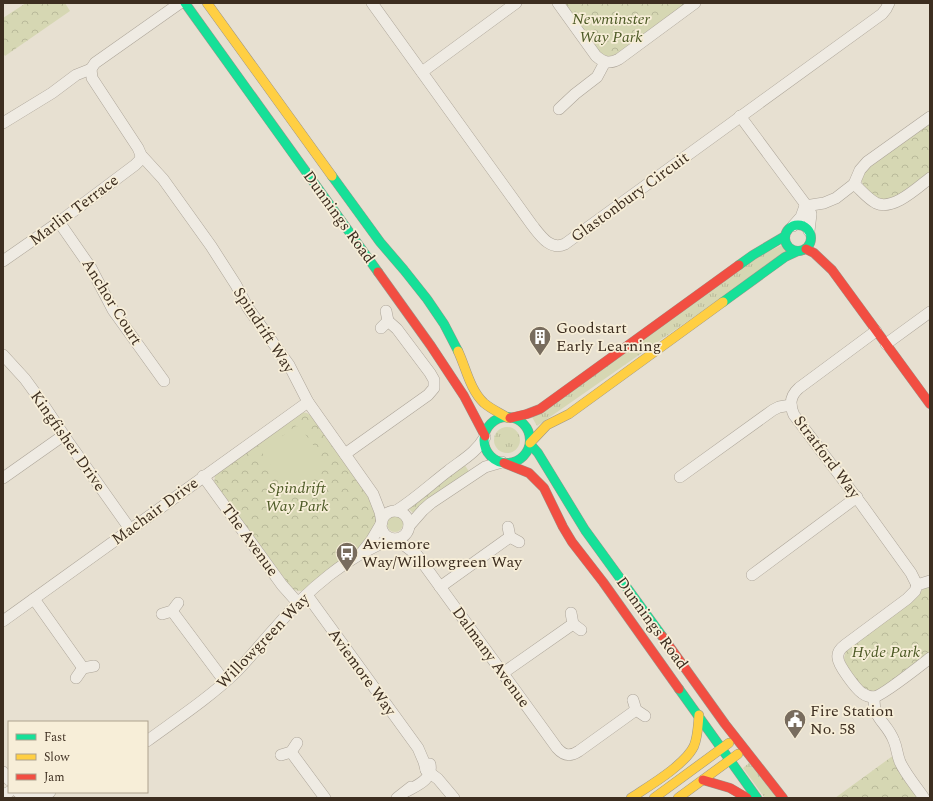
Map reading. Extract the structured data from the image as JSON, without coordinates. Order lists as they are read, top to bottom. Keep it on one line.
{"streets":{"main road":["Dunnings Road"],"street":["Glastonbury Circuit","Marlin Terrace","Anchor Court","Spindrift Way","Kingfisher Drive","Stratford Way","Machair Drive","The Avenue","Willowgreen Way","Dalmany Avenue","Aviemore Way"]},"crossings":[["Marlin Terrace","Anchor Court"],["Marlin Terrace","Spindrift Way"],["Spindrift Way","Machair Drive"],["Spindrift Way","Willowgreen Way"],["Spindrift Way","Dalmany Avenue"],["Kingfisher Drive","Machair Drive"],["Machair Drive","The Avenue"],["The Avenue","Willowgreen Way"],["Willowgreen Way","Dalmany Avenue"],["Willowgreen Way","Aviemore Way"]],"parks":["Newminster Way Park","Spindrift Way Park","Hyde Park"],"places":{"building":["Goodstart Early Learning"],"bus stop":["Aviemore Way/Willowgreen Way"],"public building":["Fire Station No. 58"]},"legend":["Fast","Slow","Jam"]}
